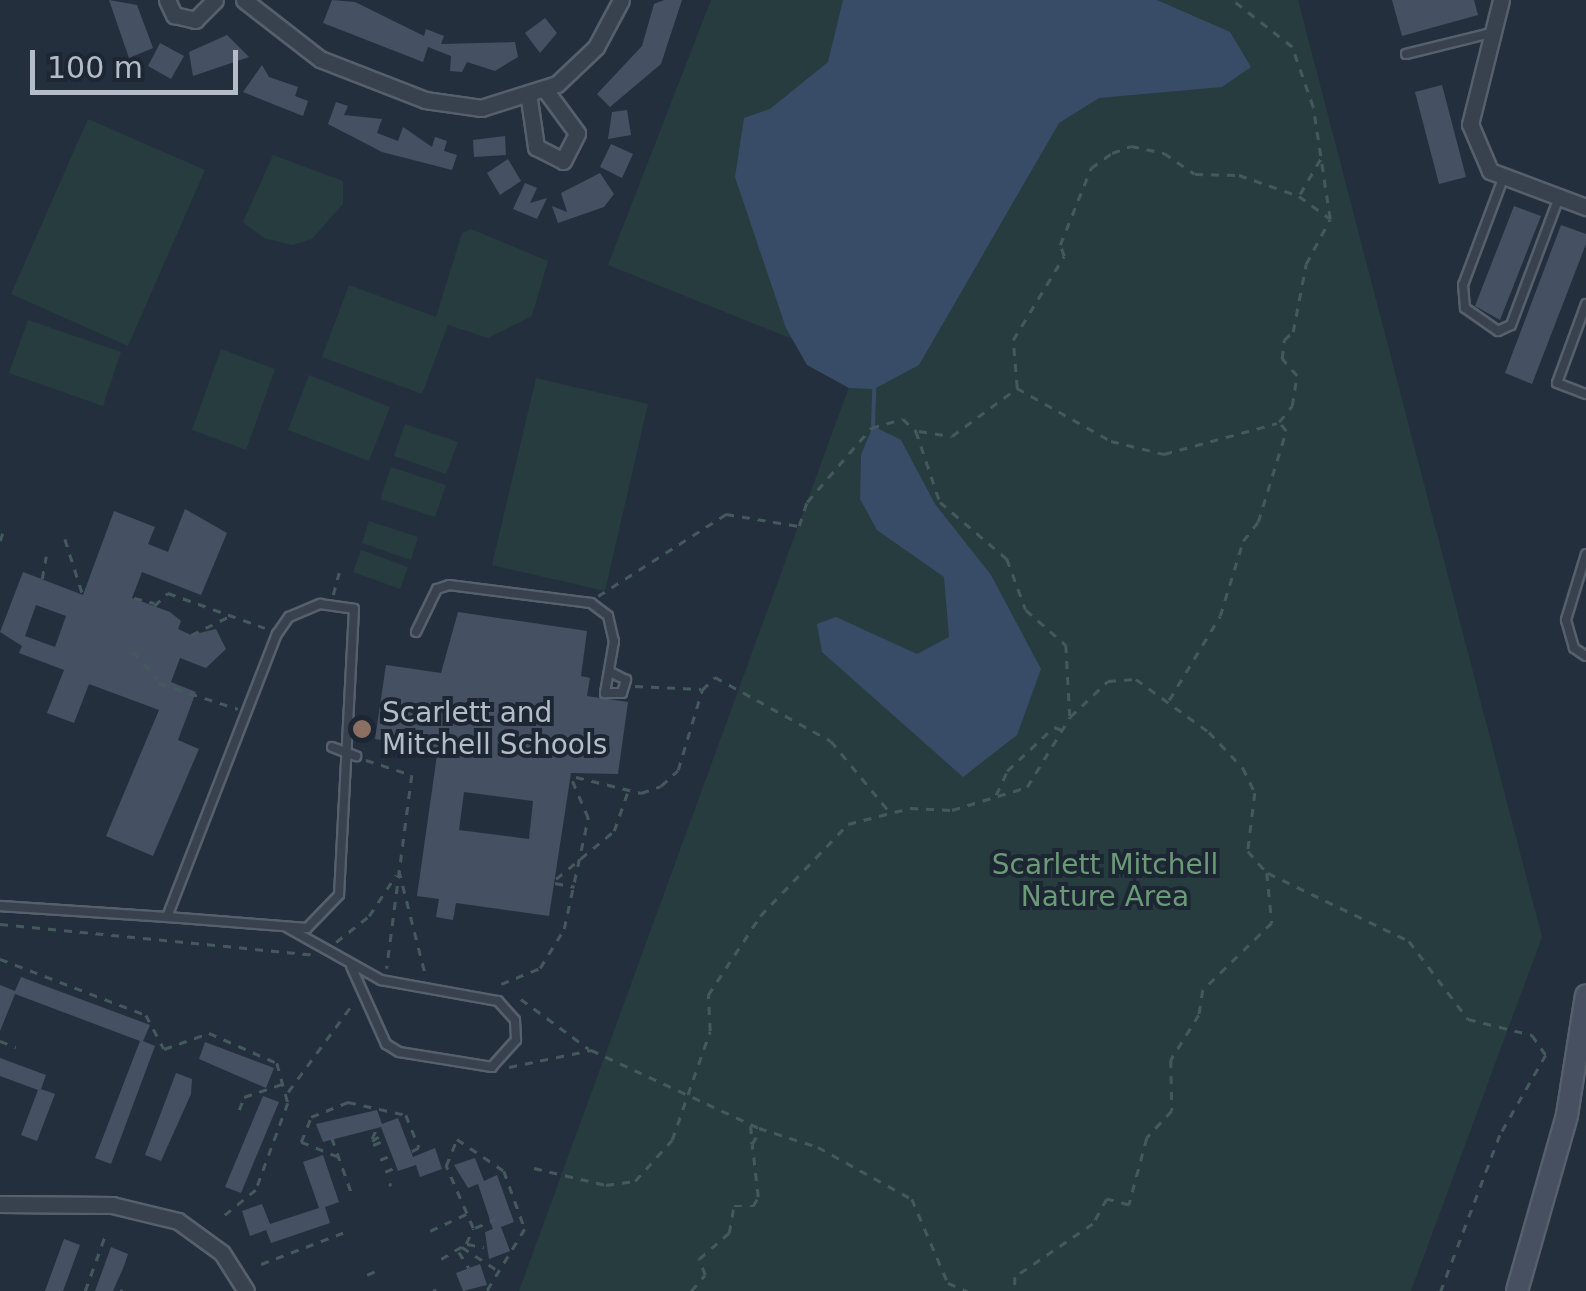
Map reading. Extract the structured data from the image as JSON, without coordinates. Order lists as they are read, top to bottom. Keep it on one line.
{"parks":["Scarlett Mitchell Nature Area"],"places":["Scarlett and Mitchell Schools"],"scale_bar":"100 m"}
